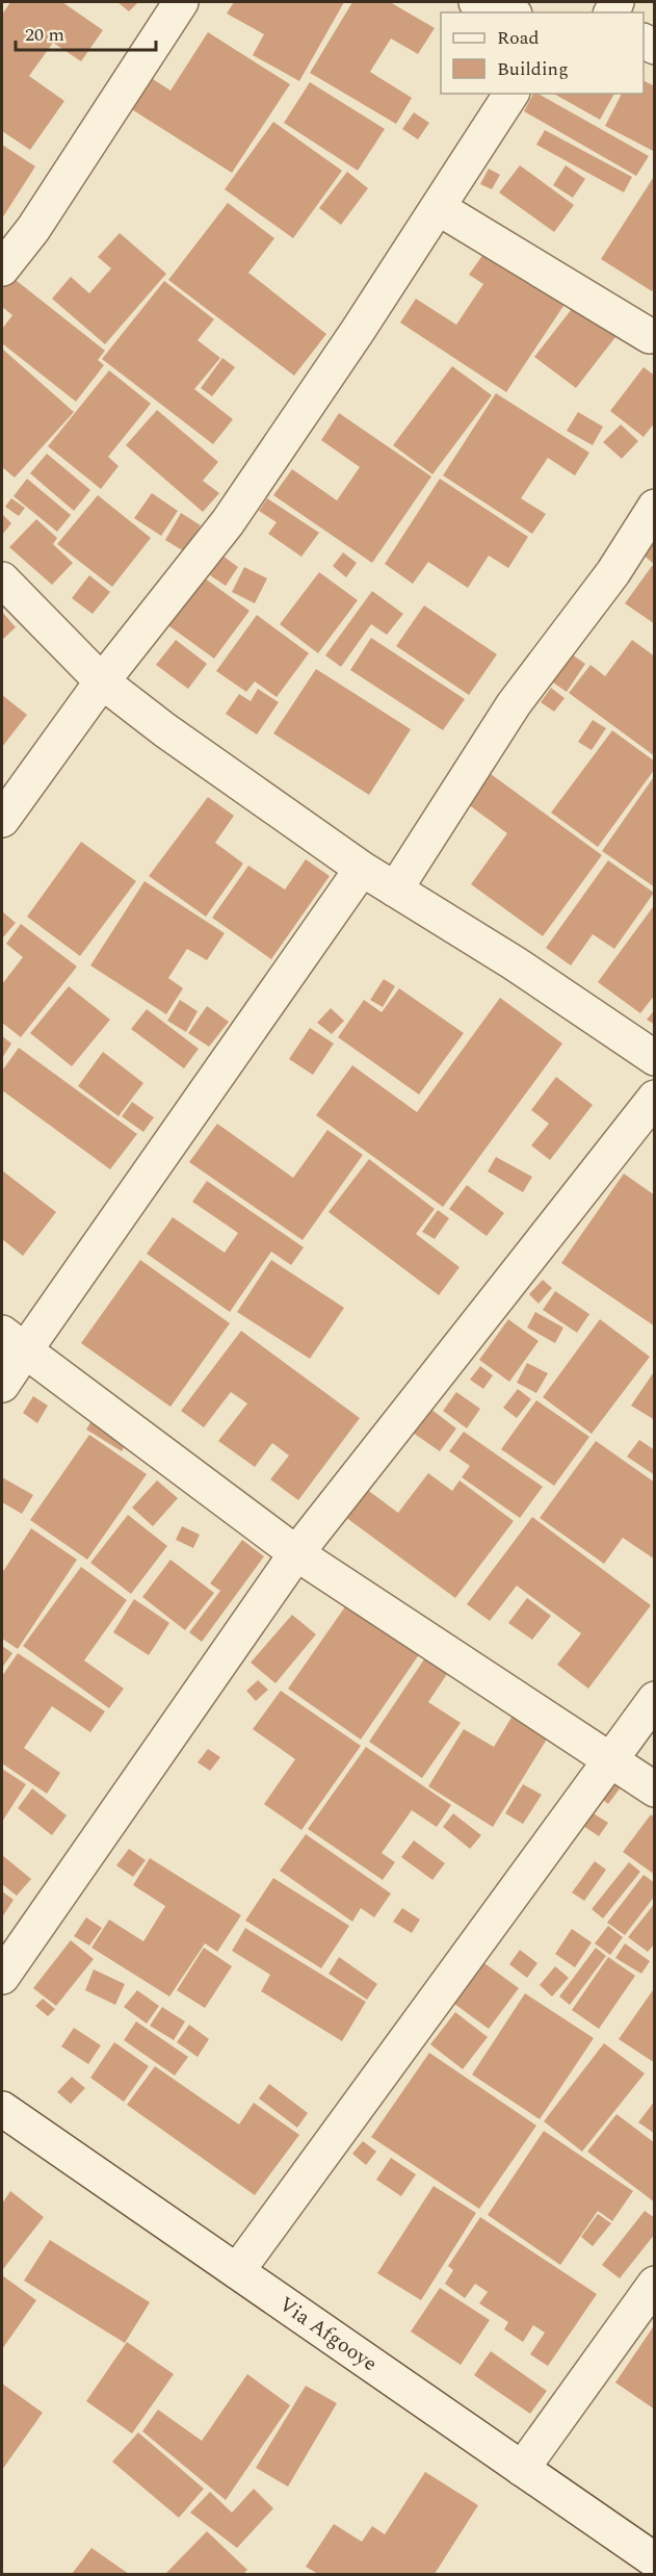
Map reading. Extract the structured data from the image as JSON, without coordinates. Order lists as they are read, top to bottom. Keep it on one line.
{"streets":{"street":["Via Afgooye"]},"legend":["Road","Building"],"scale_bar":"20 m"}
